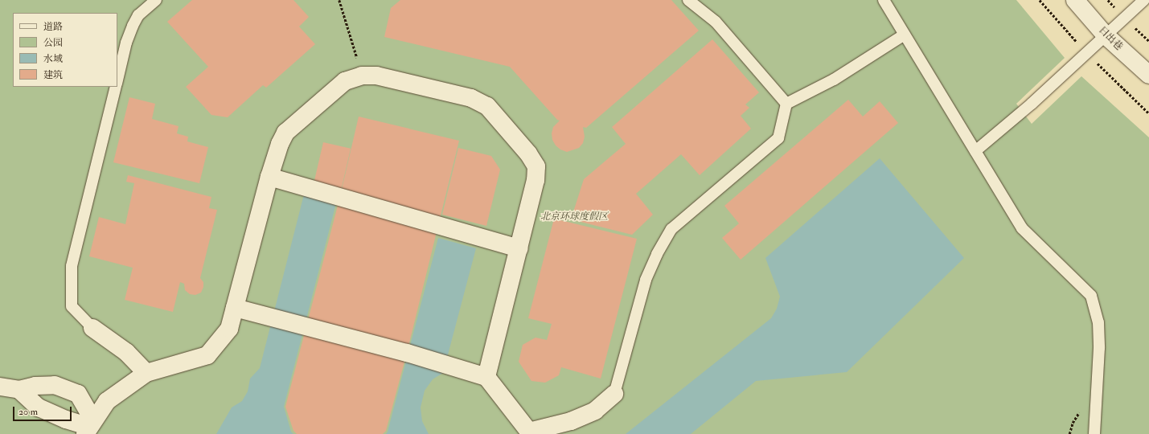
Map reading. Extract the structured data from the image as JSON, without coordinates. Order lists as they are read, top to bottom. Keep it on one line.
{"streets":{"street":["日出巷"]},"parks":["北京环球度假区"],"legend":["道路","公园","水域","建筑"],"scale_bar":"20 m"}
